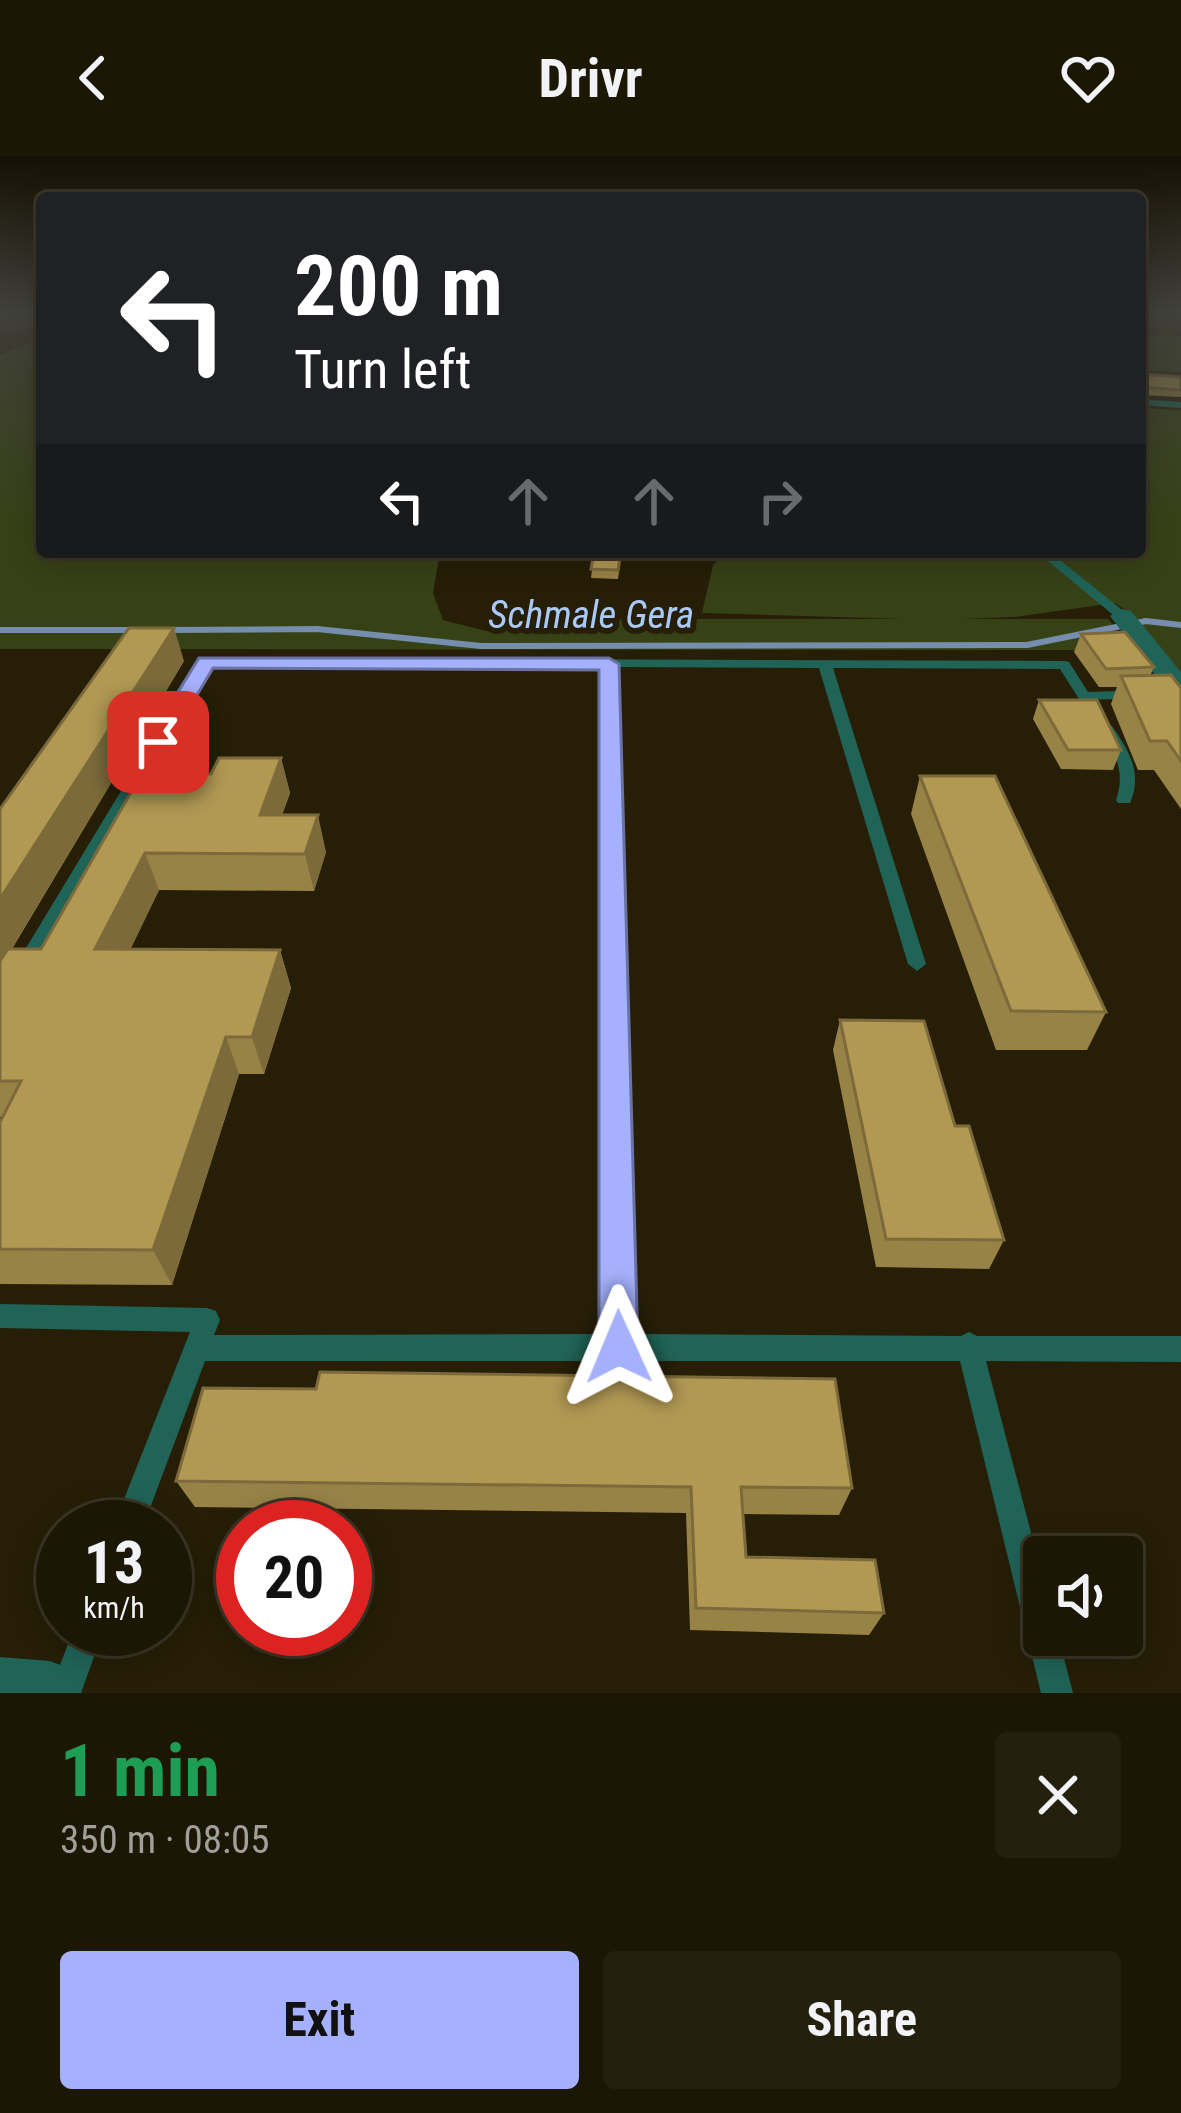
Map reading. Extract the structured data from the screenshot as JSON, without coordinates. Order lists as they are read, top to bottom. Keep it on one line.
{"water":["Schmale Gera"],"page":{"header":"Drivr","turn":["200 m","Turn left"],"speed":"13 km/h","limit":"20","heading":["1 min","350 m · 08:05"],"buttons":["Exit","Share"]}}
